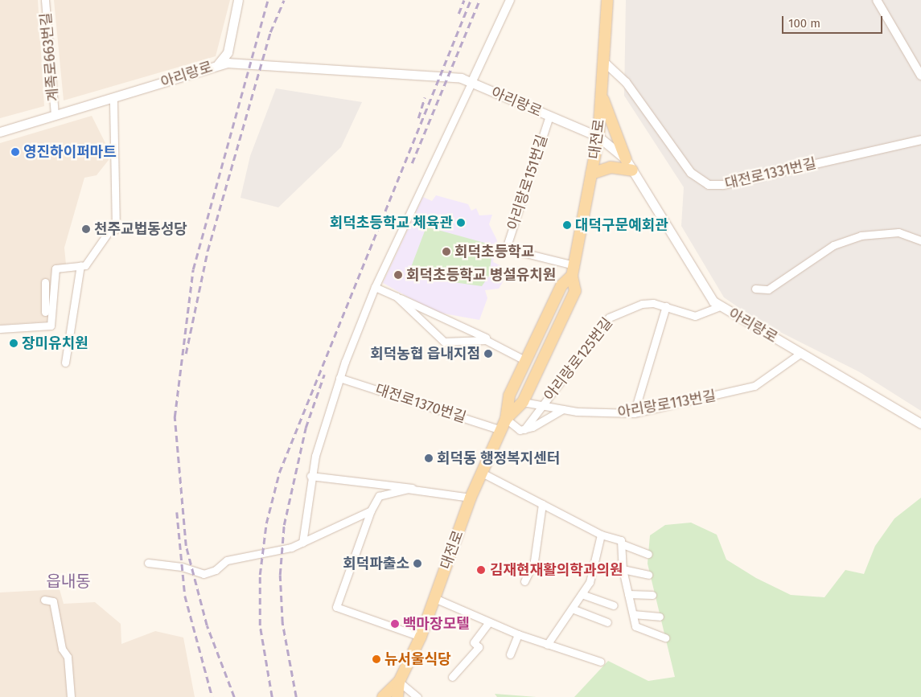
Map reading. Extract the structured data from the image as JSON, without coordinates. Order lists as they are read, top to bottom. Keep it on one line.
{"streets":{"main road":["아리랑로","대전로"],"street":["계족로663번길","대전로1331번길","아리랑로151번길","아리랑로125번길","대전로1370번길","아리랑로113번길"]},"crossings":[["계족로663번길","아리랑로"],["아리랑로","대전로"],["아리랑로","아리랑로151번길"],["아리랑로","아리랑로125번길"],["아리랑로","아리랑로113번길"],["대전로","대전로1331번길"],["대전로","아리랑로151번길"],["대전로","대전로1370번길"],["대전로","아리랑로113번길"],["아리랑로125번길","아리랑로113번길"]],"districts":["읍내동"],"places":["영진하이퍼마트","회덕초등학교 체육관","대덕구문예회관","천주교법동성당","회덕초등학교","회덕초등학교 병설유치원","장미유치원","회덕농협 읍내지점","회덕동 행정복지센터","회덕파출소","김재현재활의학과의원","백마장모텔","뉴서울식당"],"scale_bar":"100 m"}
